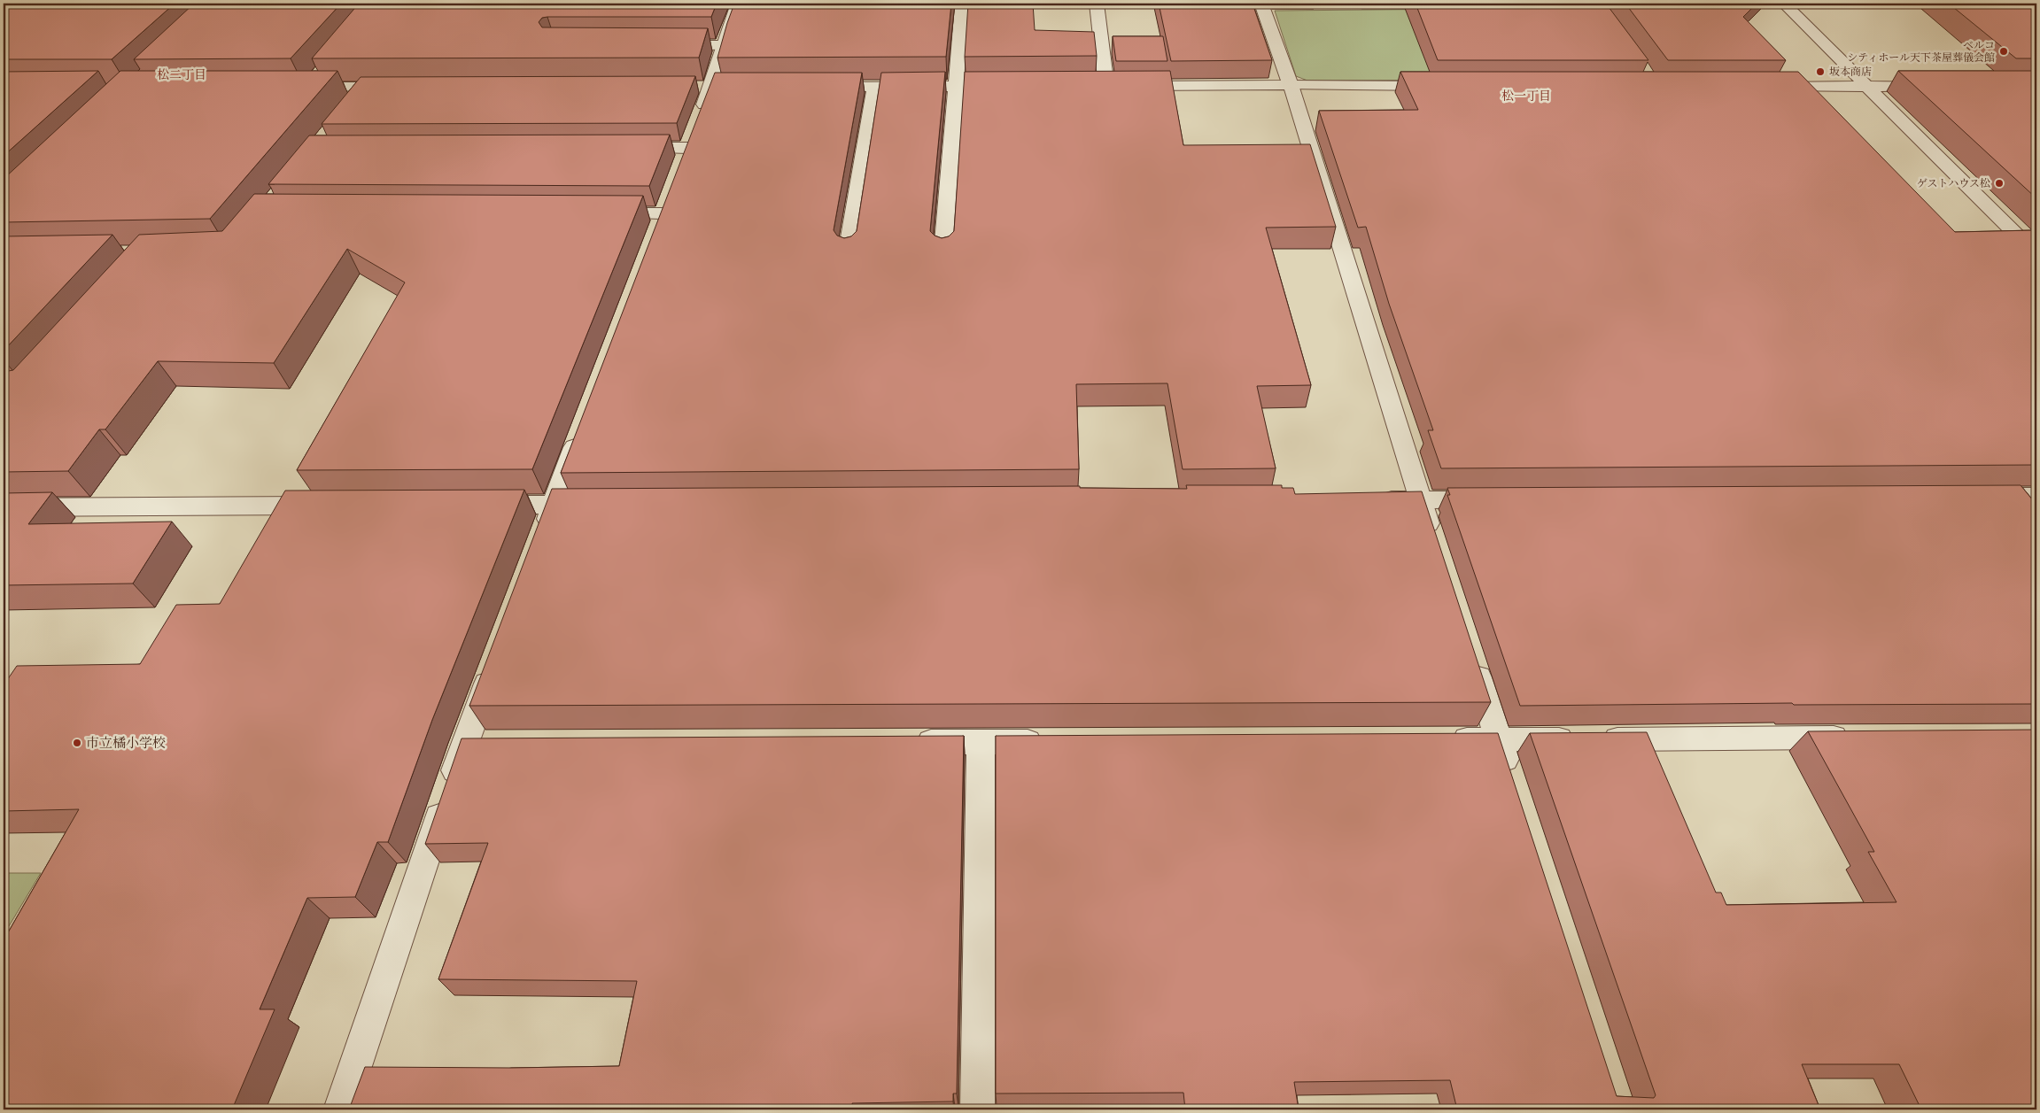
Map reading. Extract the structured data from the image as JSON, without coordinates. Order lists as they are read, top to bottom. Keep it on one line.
{"districts":["松二丁目","松一丁目"],"places":["ベルコ シティホール天下茶屋葬儀会館","坂本商店","ゲストハウス松","市立橘小学校"]}
